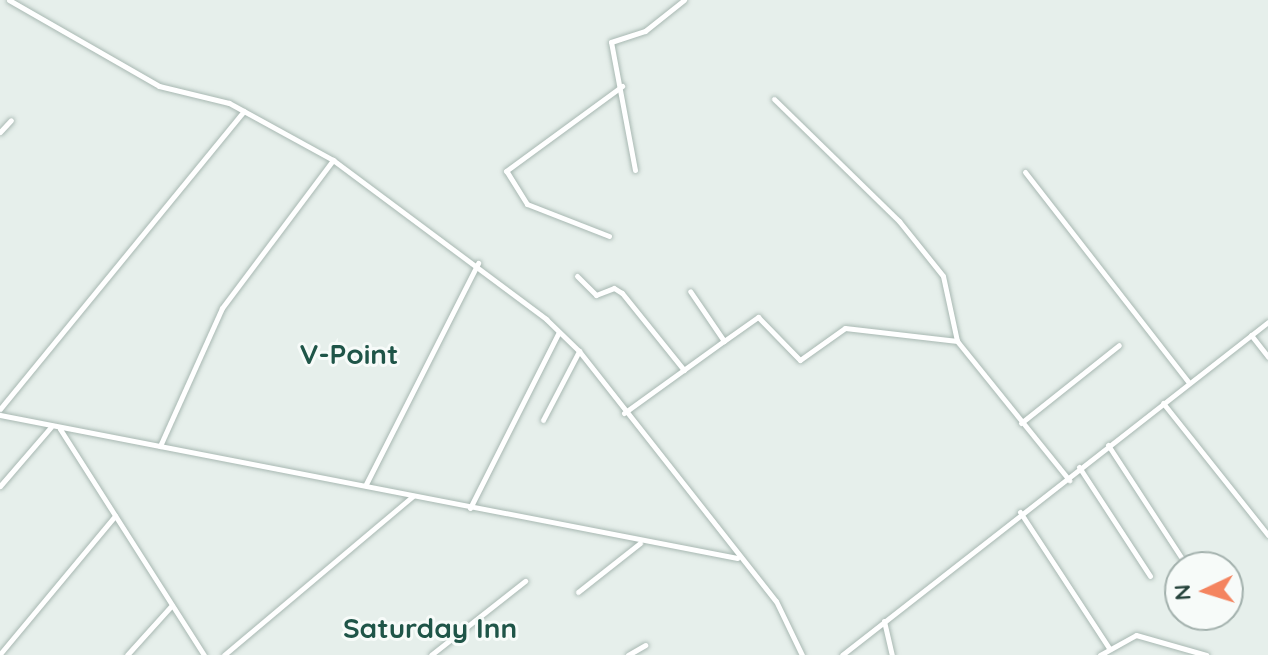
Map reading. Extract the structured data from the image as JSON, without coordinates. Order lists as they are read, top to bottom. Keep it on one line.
{"districts":["V-Point","Saturday Inn"],"north":"left"}
